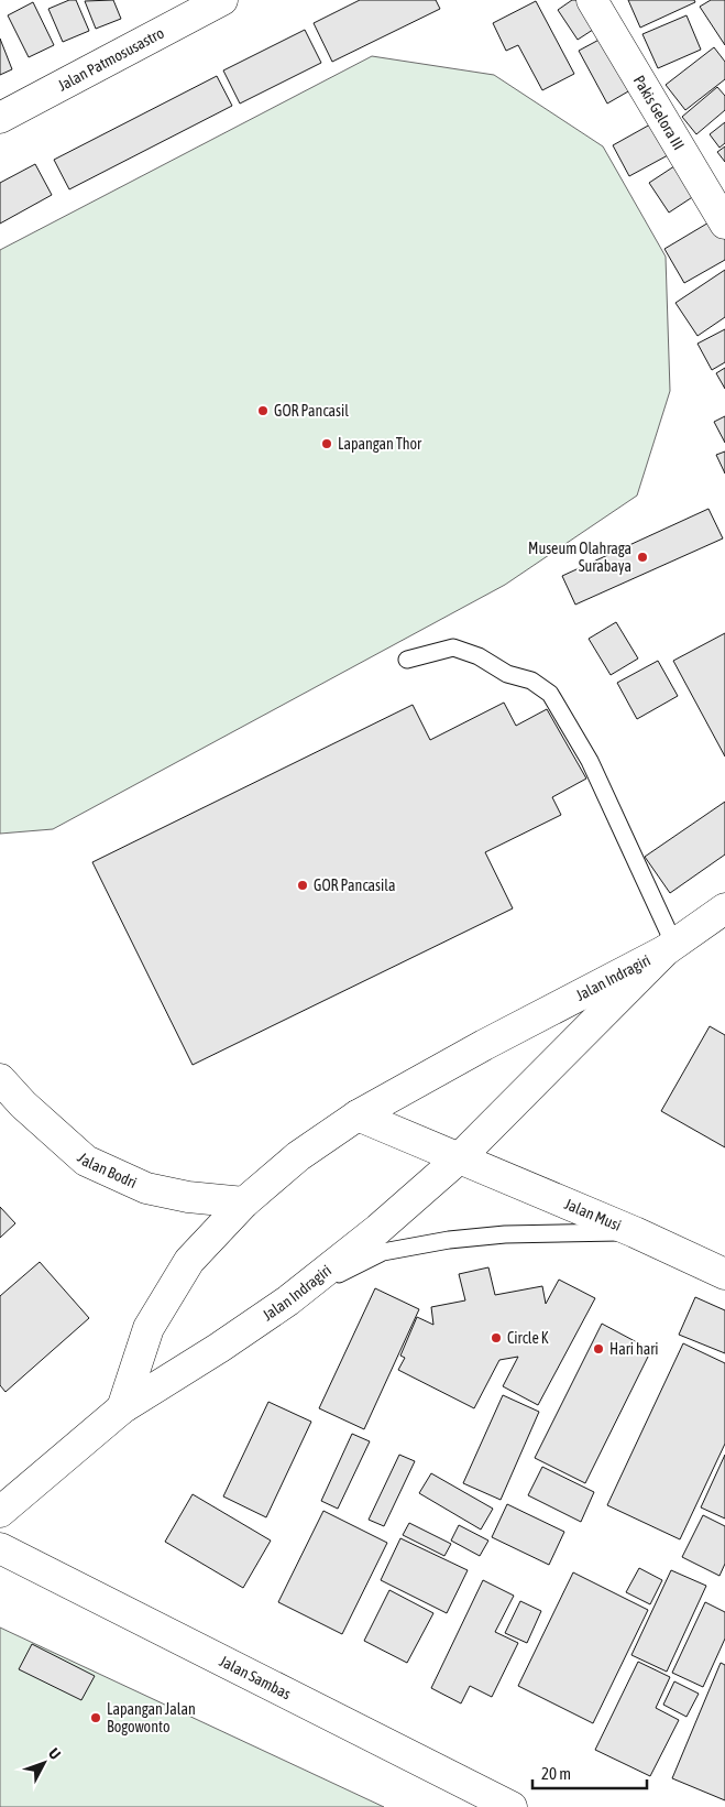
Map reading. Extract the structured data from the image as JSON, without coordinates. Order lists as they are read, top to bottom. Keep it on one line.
{"streets":{"street":["Jalan Patmosusastro","Pakis Gelora III","Jalan Indragiri","Jalan Bodri","Jalan Musi","Jalan Sambas"]},"crossings":[["Jalan Indragiri","Jalan Bodri"],["Jalan Indragiri","Jalan Musi"]],"places":["GOR Pancasil","Lapangan Thor","Museum Olahraga Surabaya","GOR Pancasila","Circle K","Hari hari","Lapangan Jalan Bogowonto"],"scale_bar":"20 m","north":"top right"}
